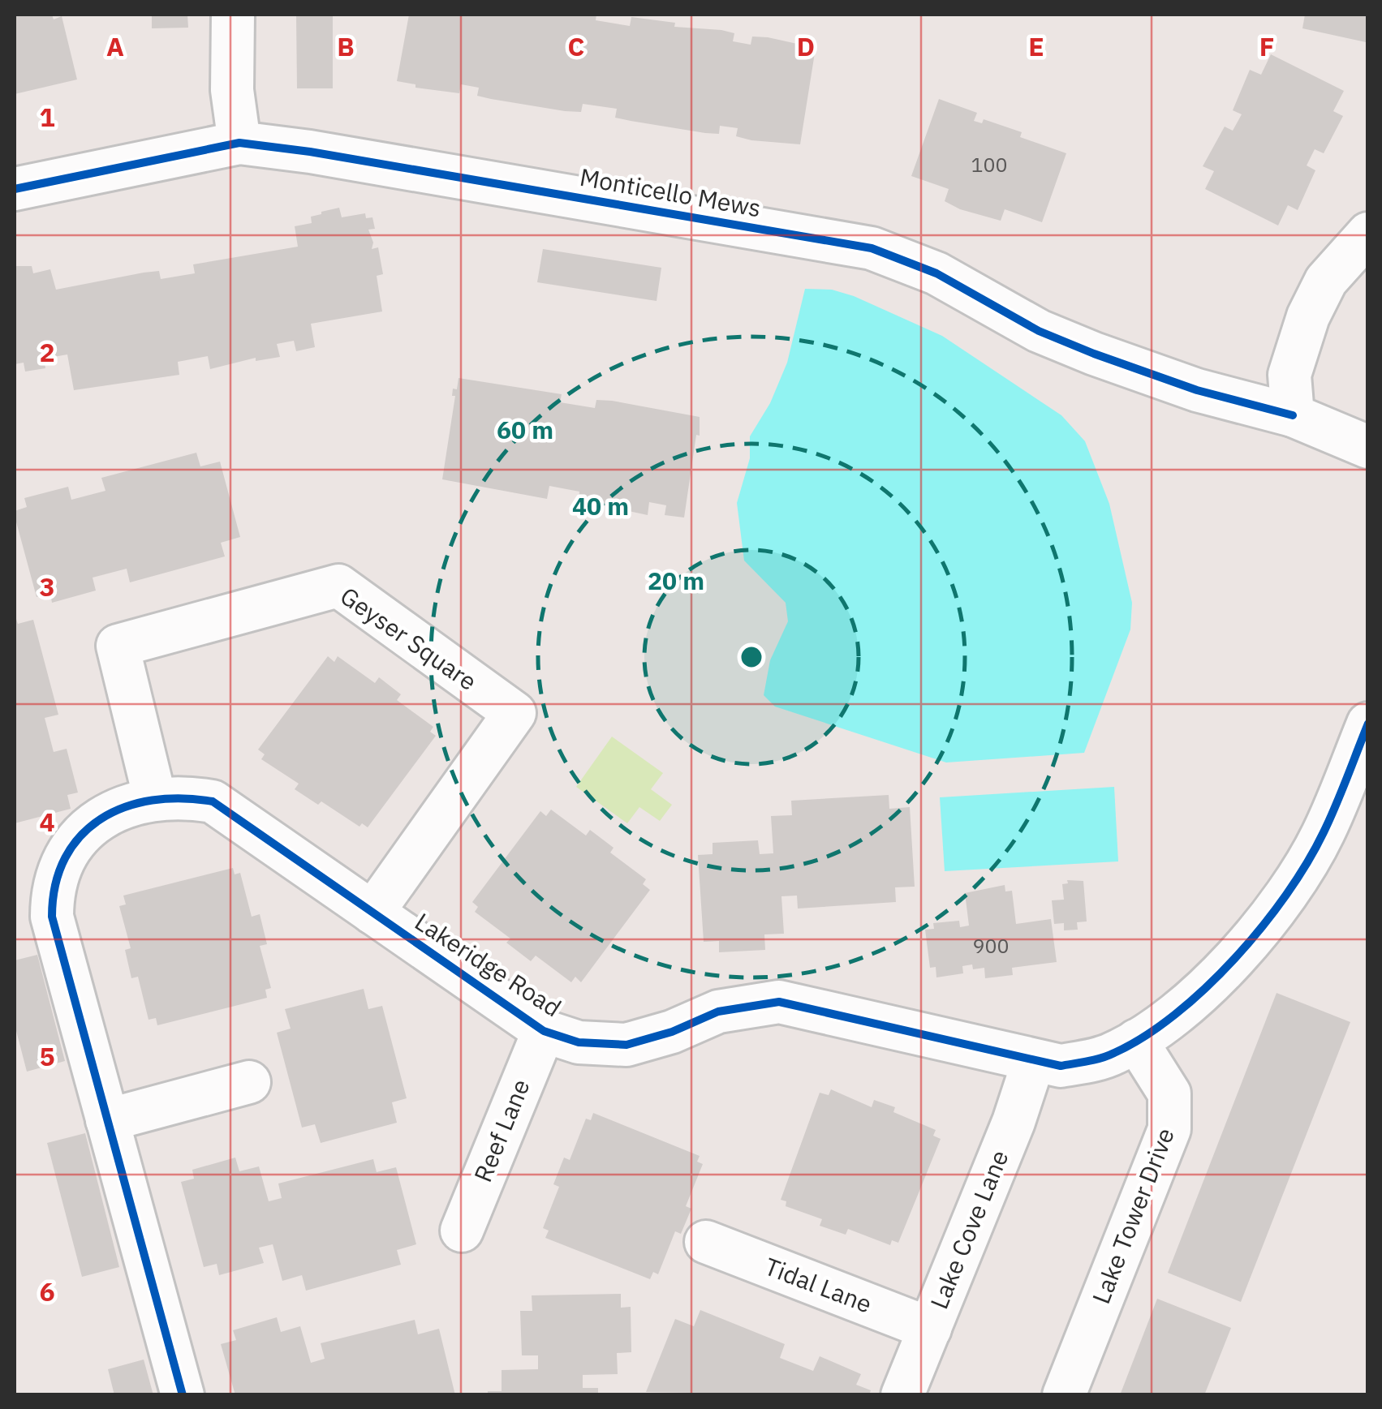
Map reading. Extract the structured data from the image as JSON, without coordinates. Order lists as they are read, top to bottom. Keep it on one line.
{"streets":{"street":["Monticello Mews","Geyser Square","Lakeridge Road","Reef Lane","Lake Tower Drive","Lake Cove Lane","Tidal Lane"]},"crossings":[["Geyser Square","Lakeridge Road"],["Lakeridge Road","Reef Lane"],["Lakeridge Road","Lake Tower Drive"],["Lakeridge Road","Lake Cove Lane"],["Lake Cove Lane","Tidal Lane"]],"house_numbers":["100","900"],"grid":{"columns":["A","B","C","D","E","F"],"rows":["1","2","3","4","5","6"]},"rings":["60 m","40 m","20 m"]}
